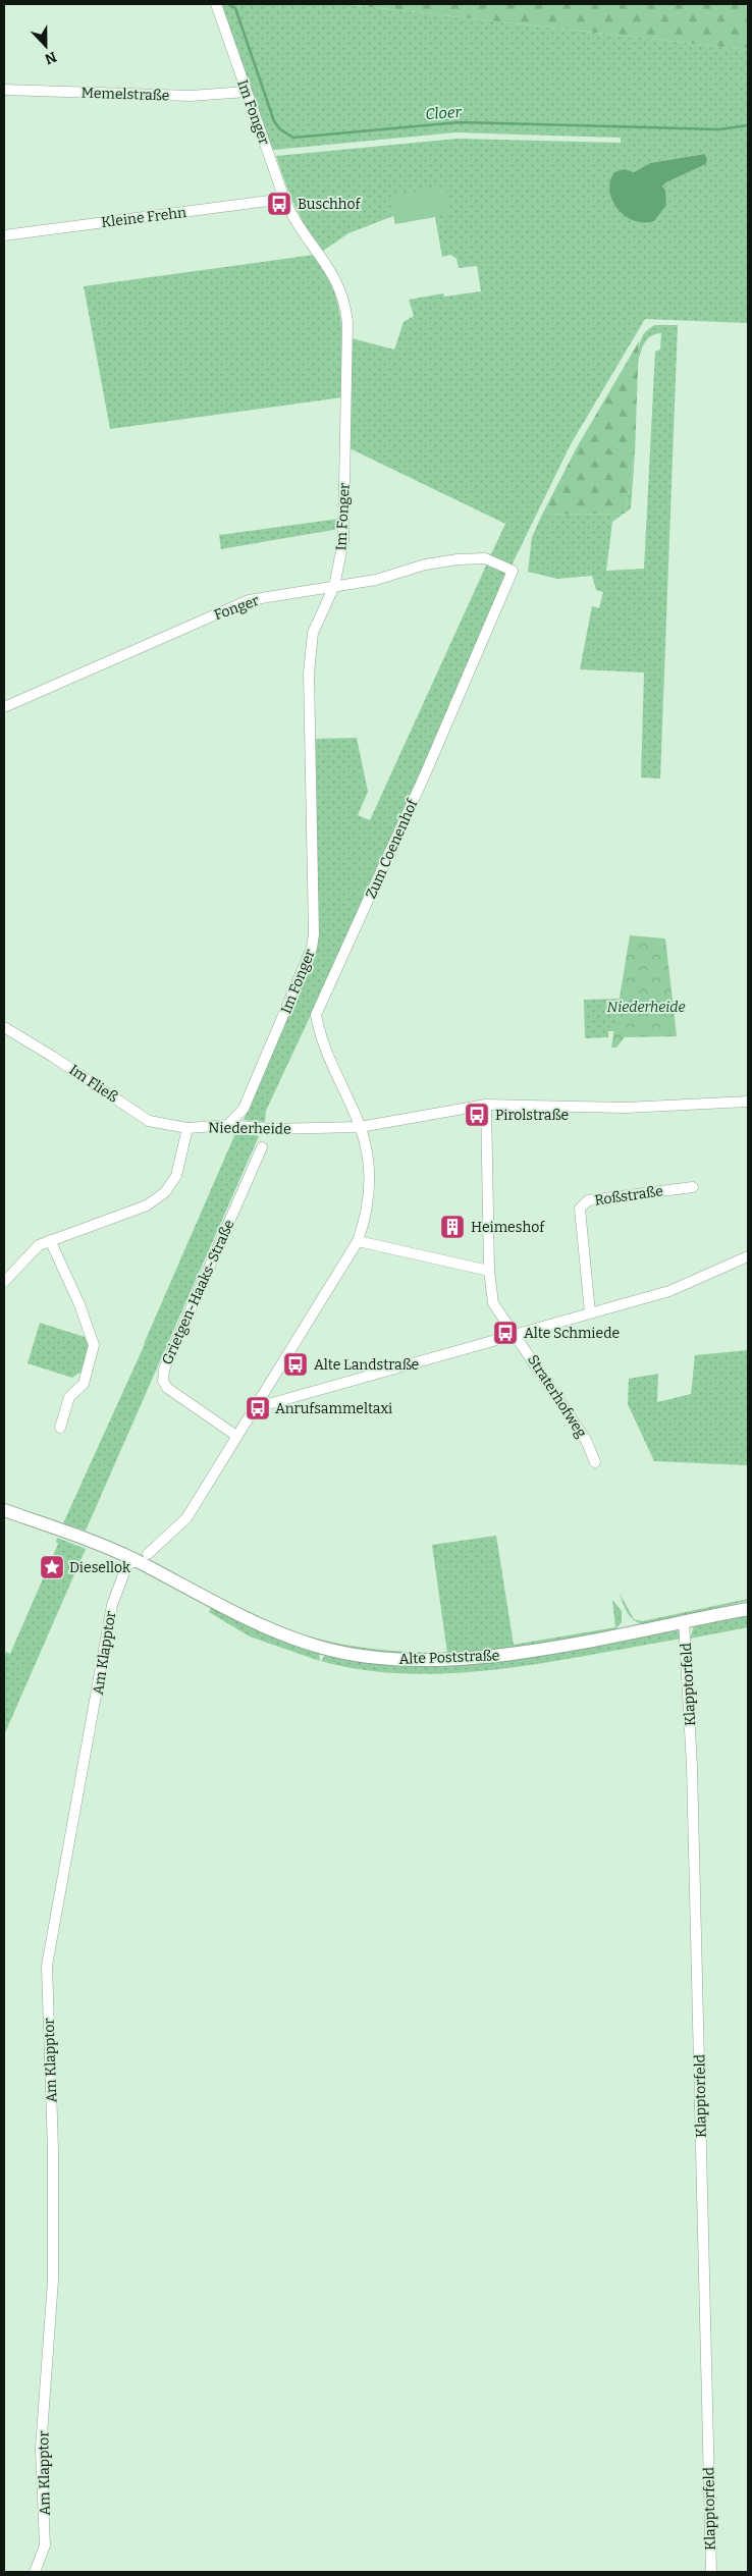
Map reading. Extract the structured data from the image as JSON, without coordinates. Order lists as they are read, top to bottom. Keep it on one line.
{"streets":{"street":["Memelstraße","Im Fonger","Kleine Frehn","Fonger","Zum Coenenhof","Im Fließ","Niederheide","Roßstraße","Grietgen-Haaks-Straße","Straterhofweg","Am Klapptor","Alte Poststraße","Klapptorfeld"]},"crossings":[["Memelstraße","Im Fonger"],["Im Fonger","Kleine Frehn"],["Im Fonger","Fonger"],["Im Fonger","Niederheide"],["Fonger","Zum Coenenhof"],["Zum Coenenhof","Niederheide"],["Im Fließ","Niederheide"],["Am Klapptor","Alte Poststraße"],["Alte Poststraße","Klapptorfeld"]],"water":["Cloer"],"parks":["Niederheide"],"places":{"bus stop":["Buschhof","Pirolstraße","Alte Schmiede","Alte Landstraße","Anrufsammeltaxi"],"building":["Heimeshof"],"place":["Diesellok"]},"north":"bottom"}
